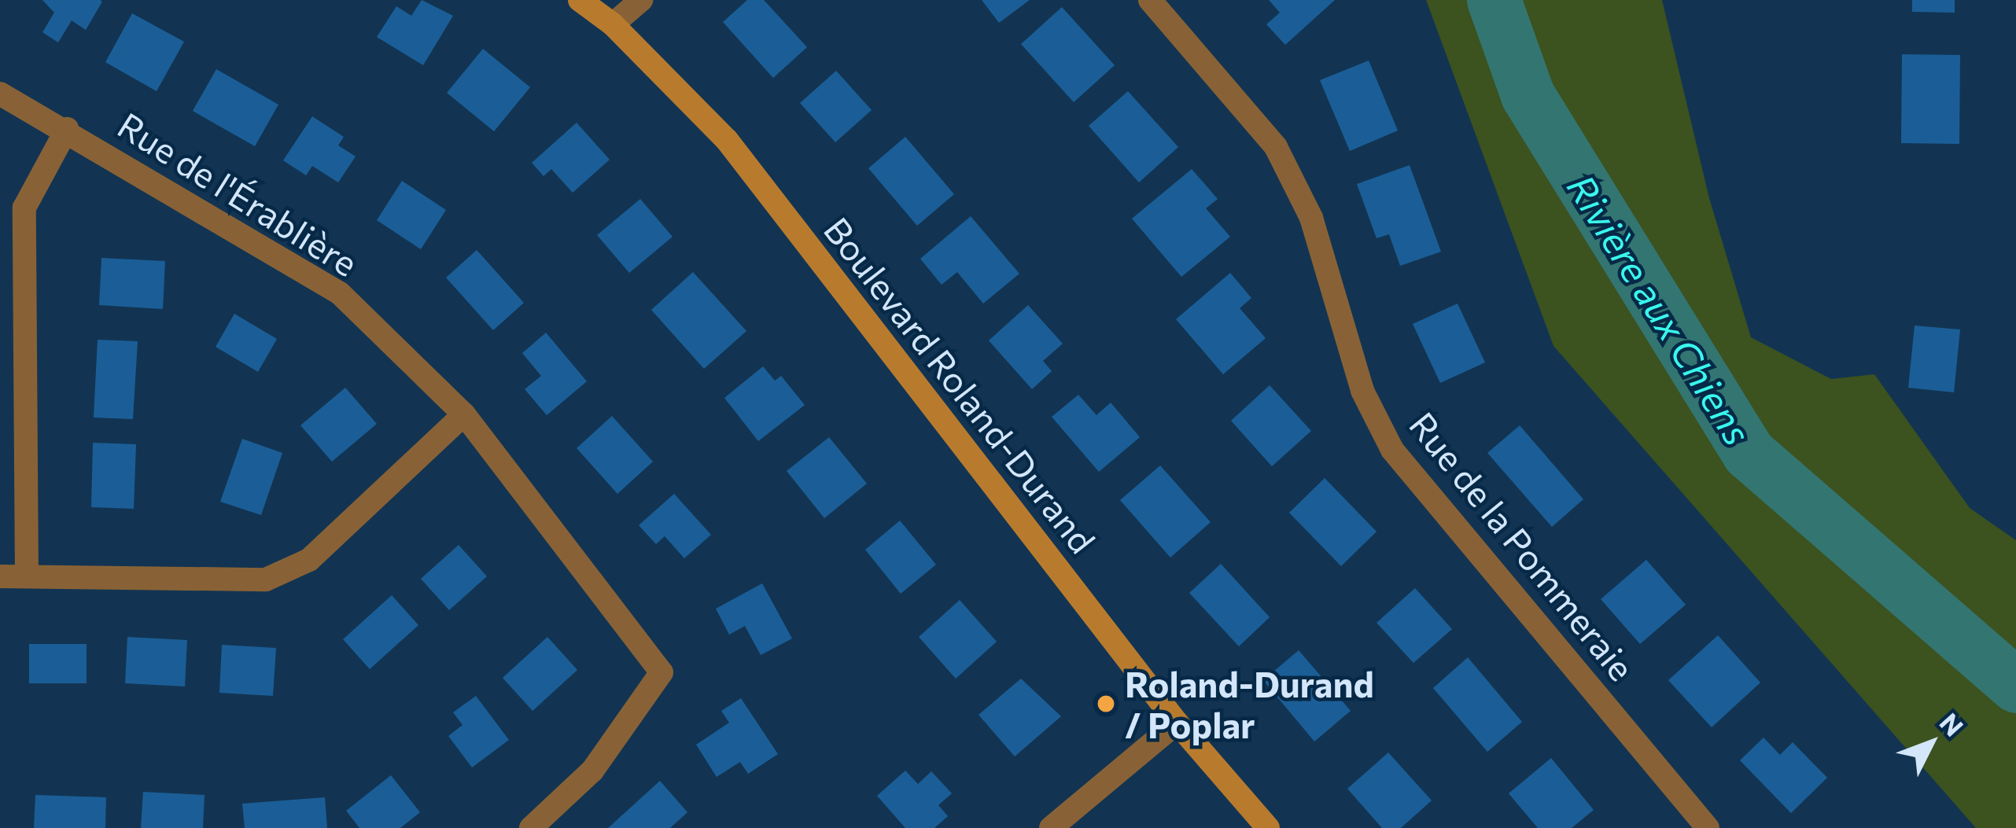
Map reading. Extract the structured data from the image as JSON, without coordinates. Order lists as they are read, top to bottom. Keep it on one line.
{"streets":{"street":["Rue de l'Érablière","Boulevard Roland-Durand","Rue de la Pommeraie"]},"water":["Rivière aux Chiens"],"places":["Roland-Durand / Poplar"],"north":"top right"}
